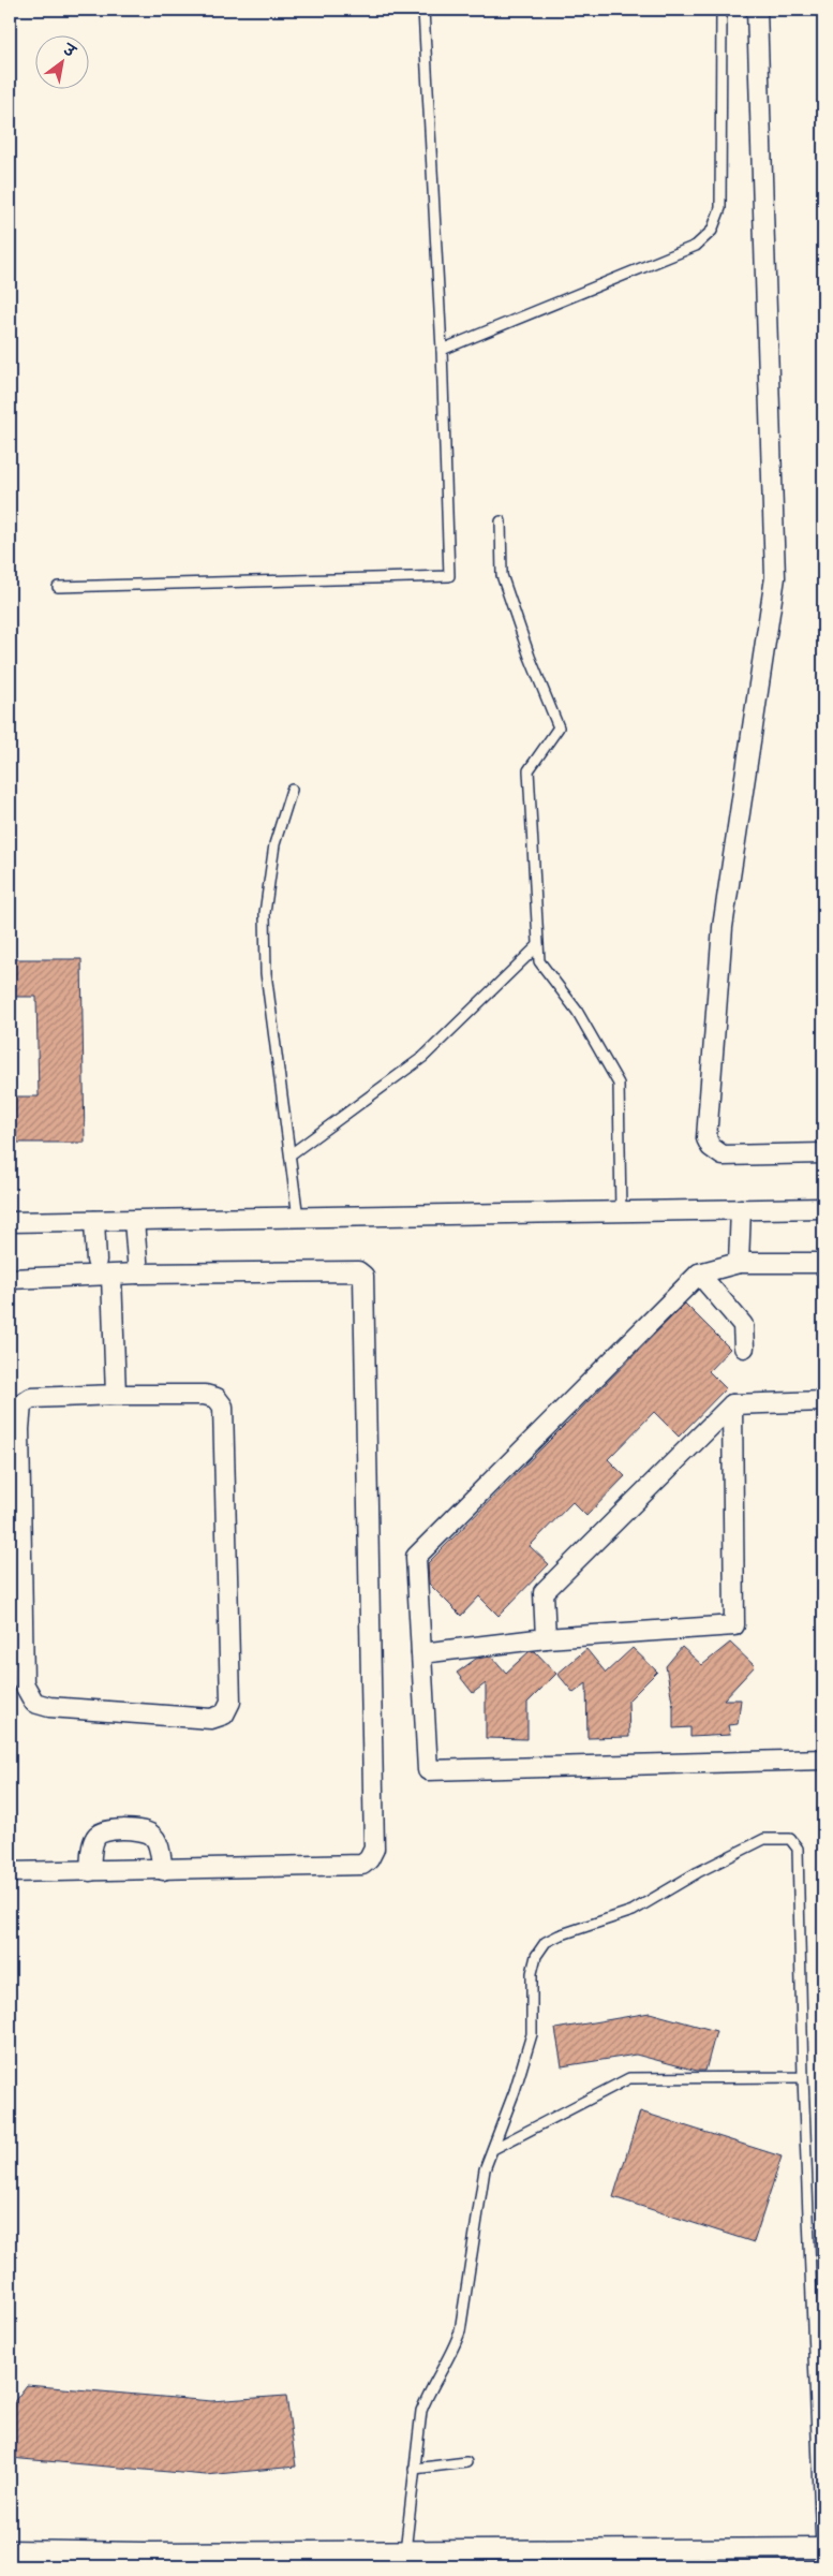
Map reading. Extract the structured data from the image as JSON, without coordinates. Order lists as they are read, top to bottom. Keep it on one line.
{"north":"top right"}
